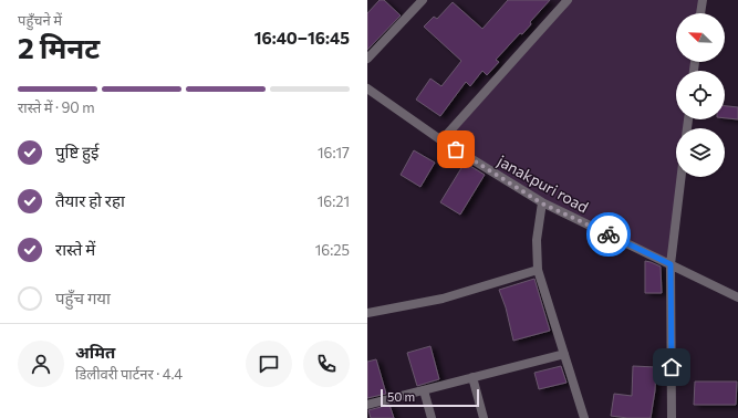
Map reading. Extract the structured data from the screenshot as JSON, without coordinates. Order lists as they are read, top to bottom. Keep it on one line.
{"streets":{"street":["janakpuri road"]},"scale_bar":"50 m","north":"top left","page":{"heading":["2 मिनट","पहुँचने में","16:40–16:45"],"panel":["अमित","डिलीवरी पार्टनर · 4.4"],"bar":"रास्ते में · 90 m","list":[["पुष्टि हुई","16:17"],["तैयार हो रहा","16:21"],["रास्ते में","16:25"],"पहुँच गया"],"scale":"50 m"}}
